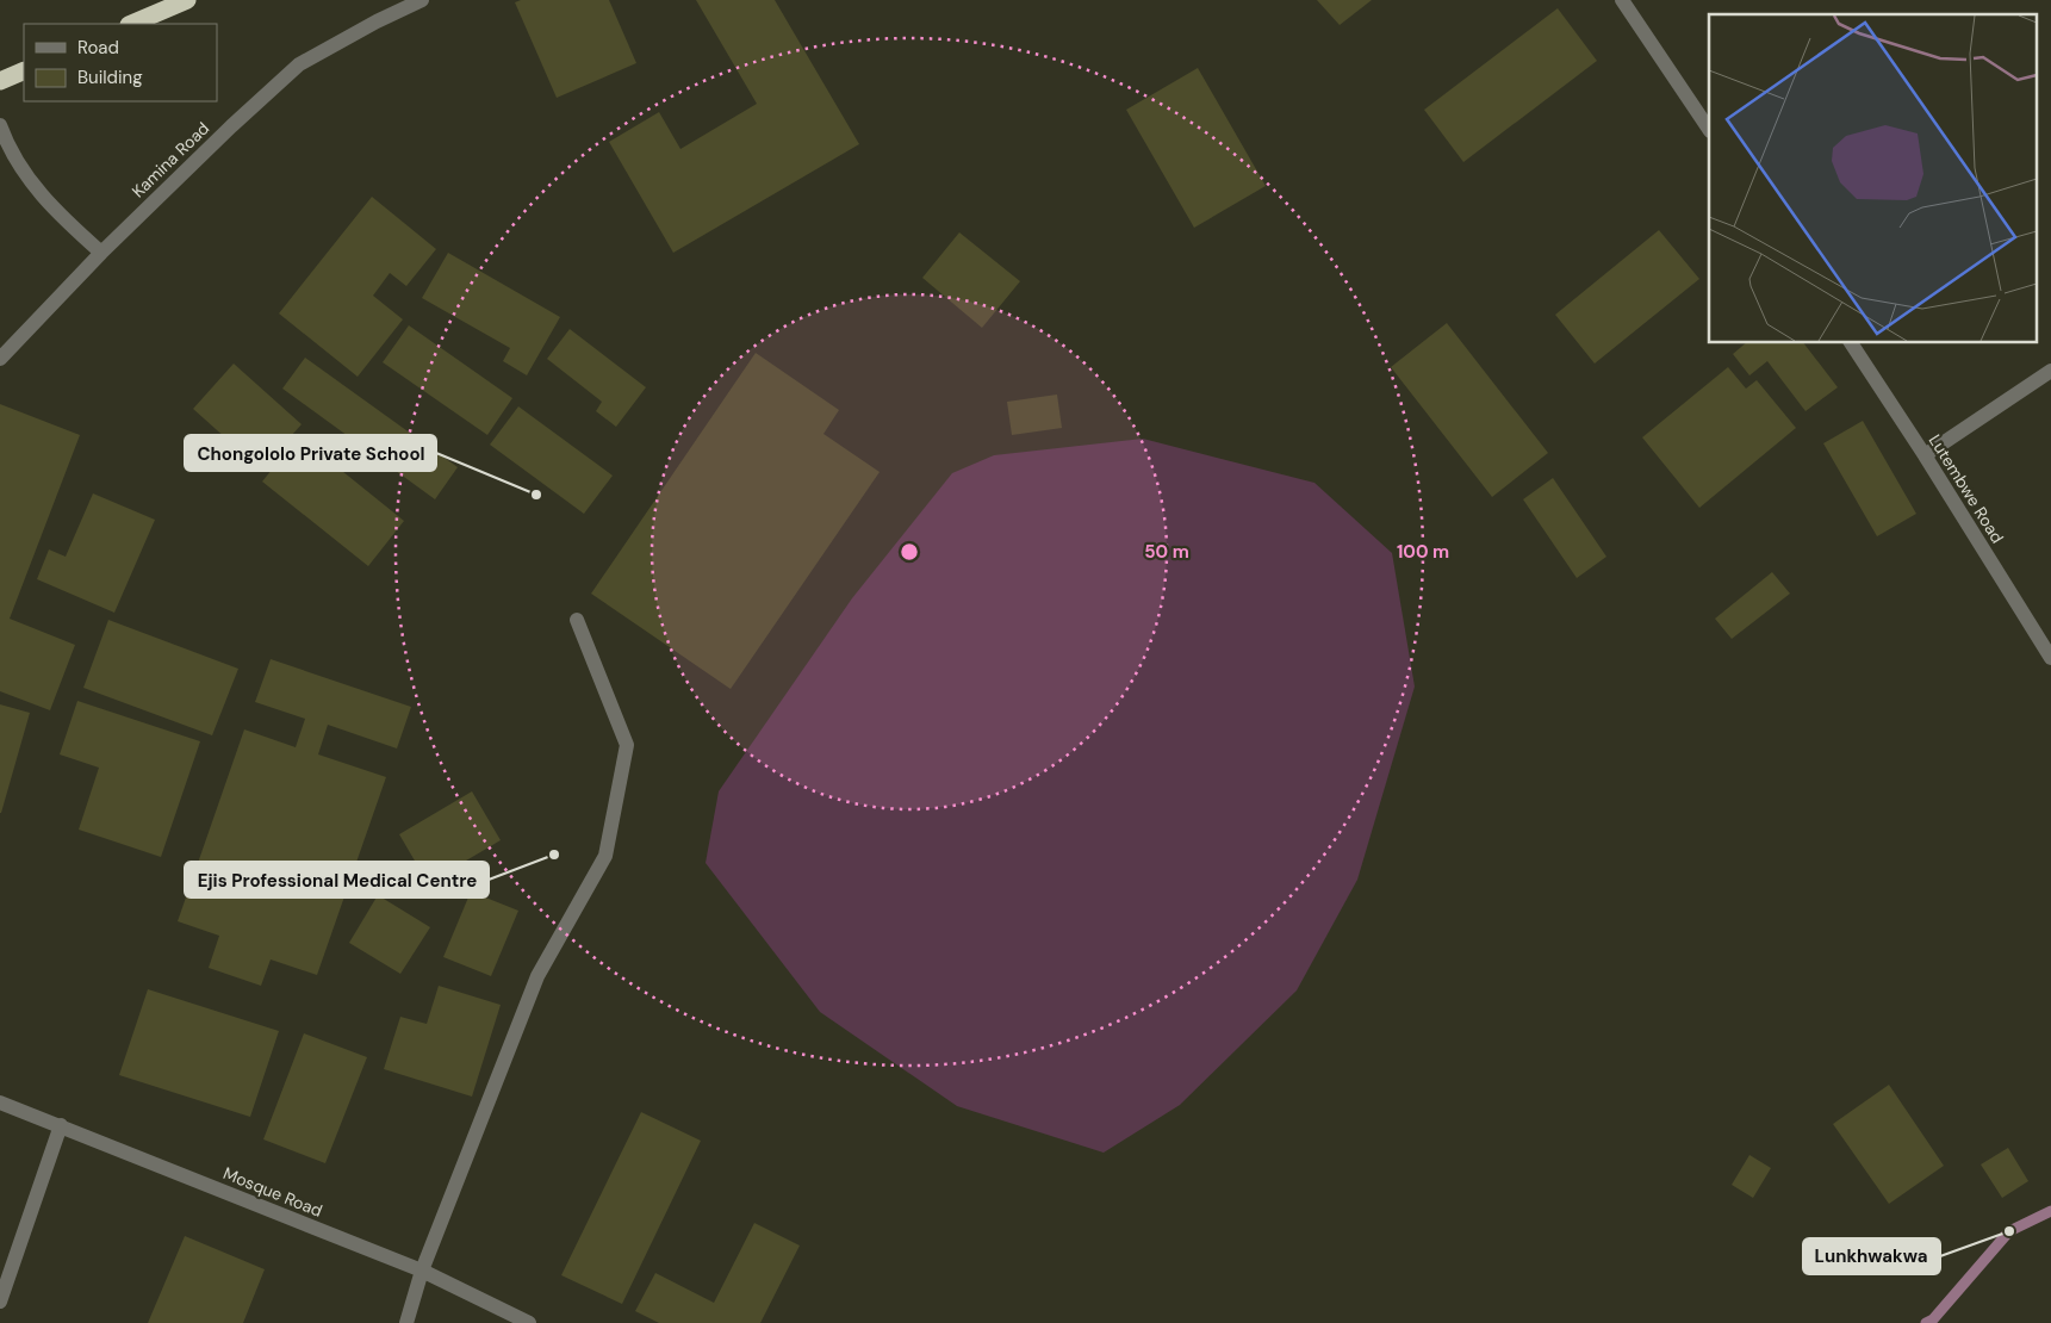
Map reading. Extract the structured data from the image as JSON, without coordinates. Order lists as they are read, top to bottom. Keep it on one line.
{"streets":{"street":["Kamina Road","Lutembwe Road","Mosque Road"]},"places":["Chongololo Private School","Ejis Professional Medical Centre","Lunkhwakwa"],"legend":["Road","Building"],"rings":["50 m","100 m"]}
